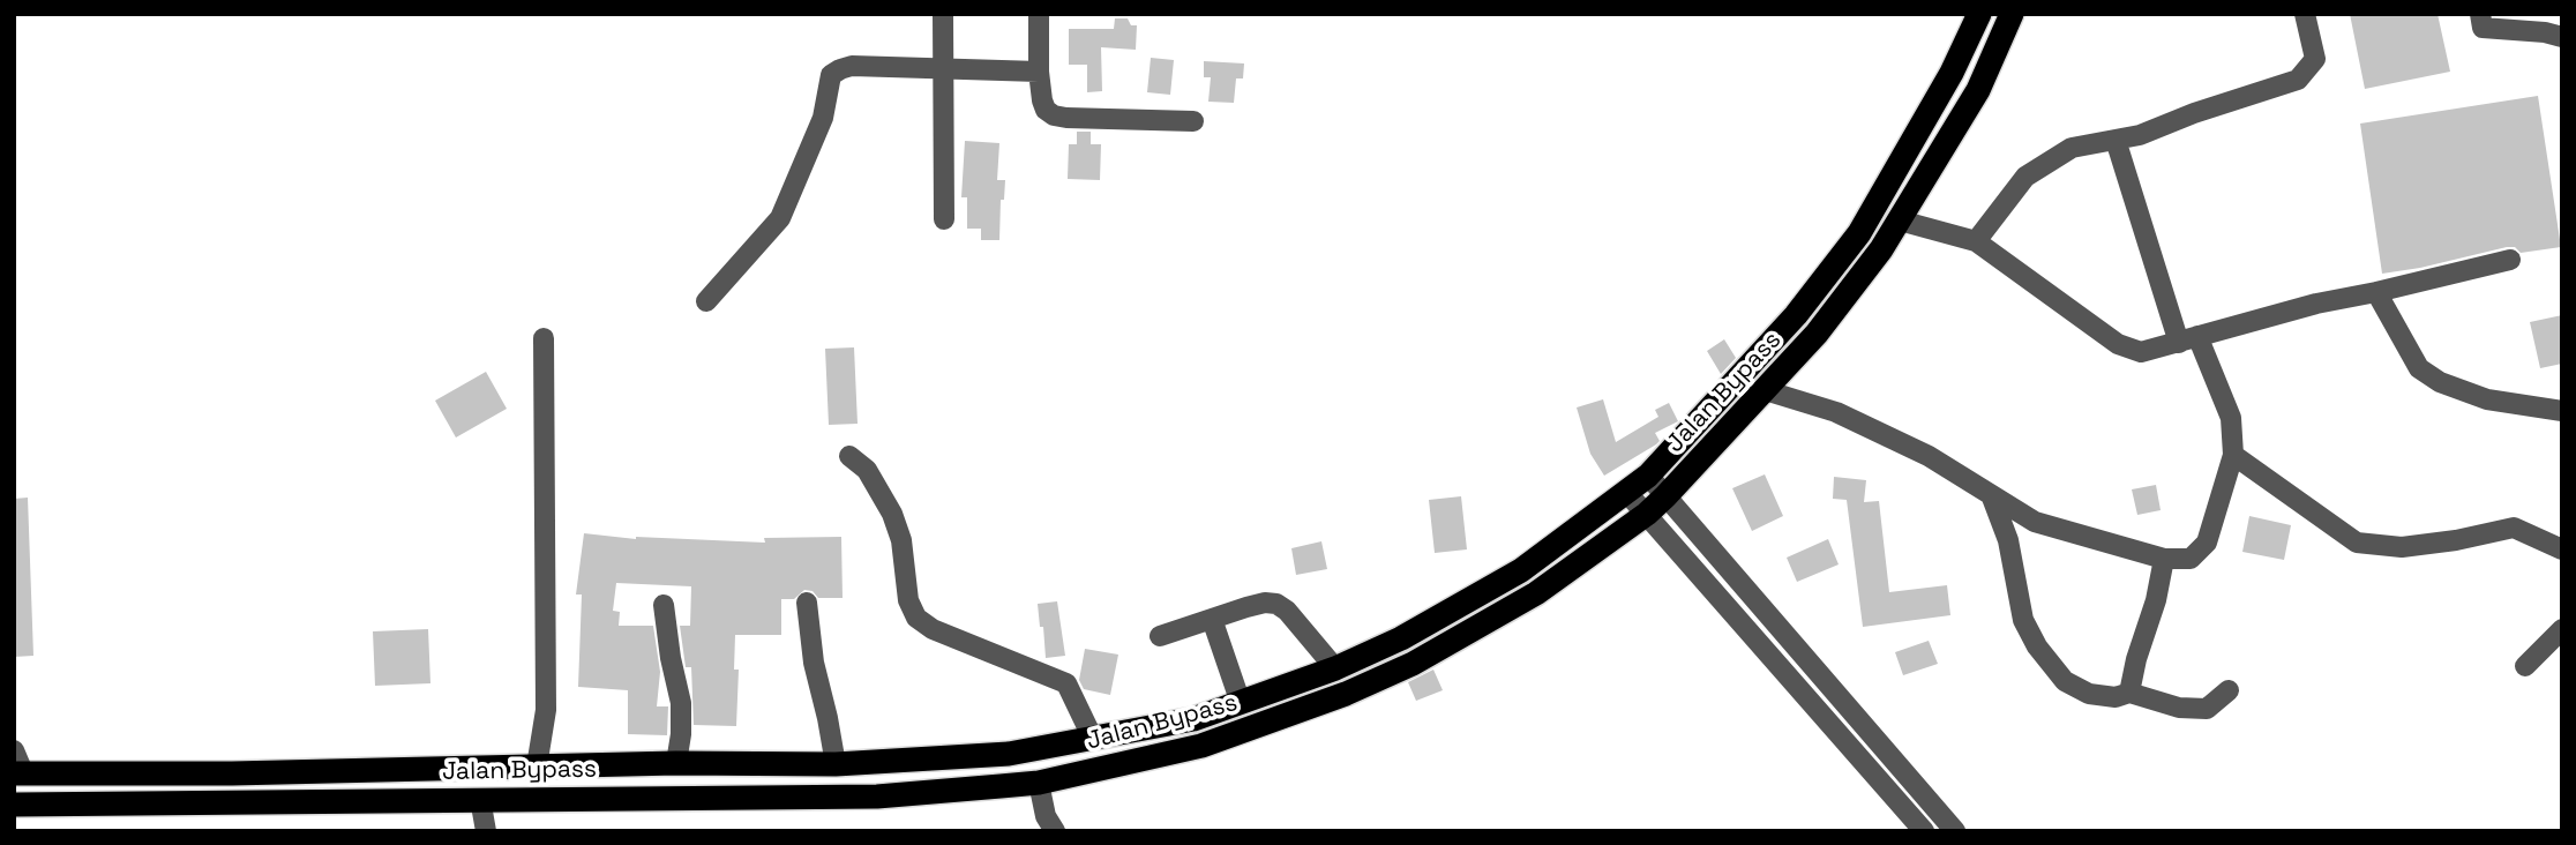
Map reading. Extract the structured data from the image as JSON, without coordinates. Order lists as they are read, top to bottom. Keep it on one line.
{"streets":{"highway":["Jalan Bypass"]}}
